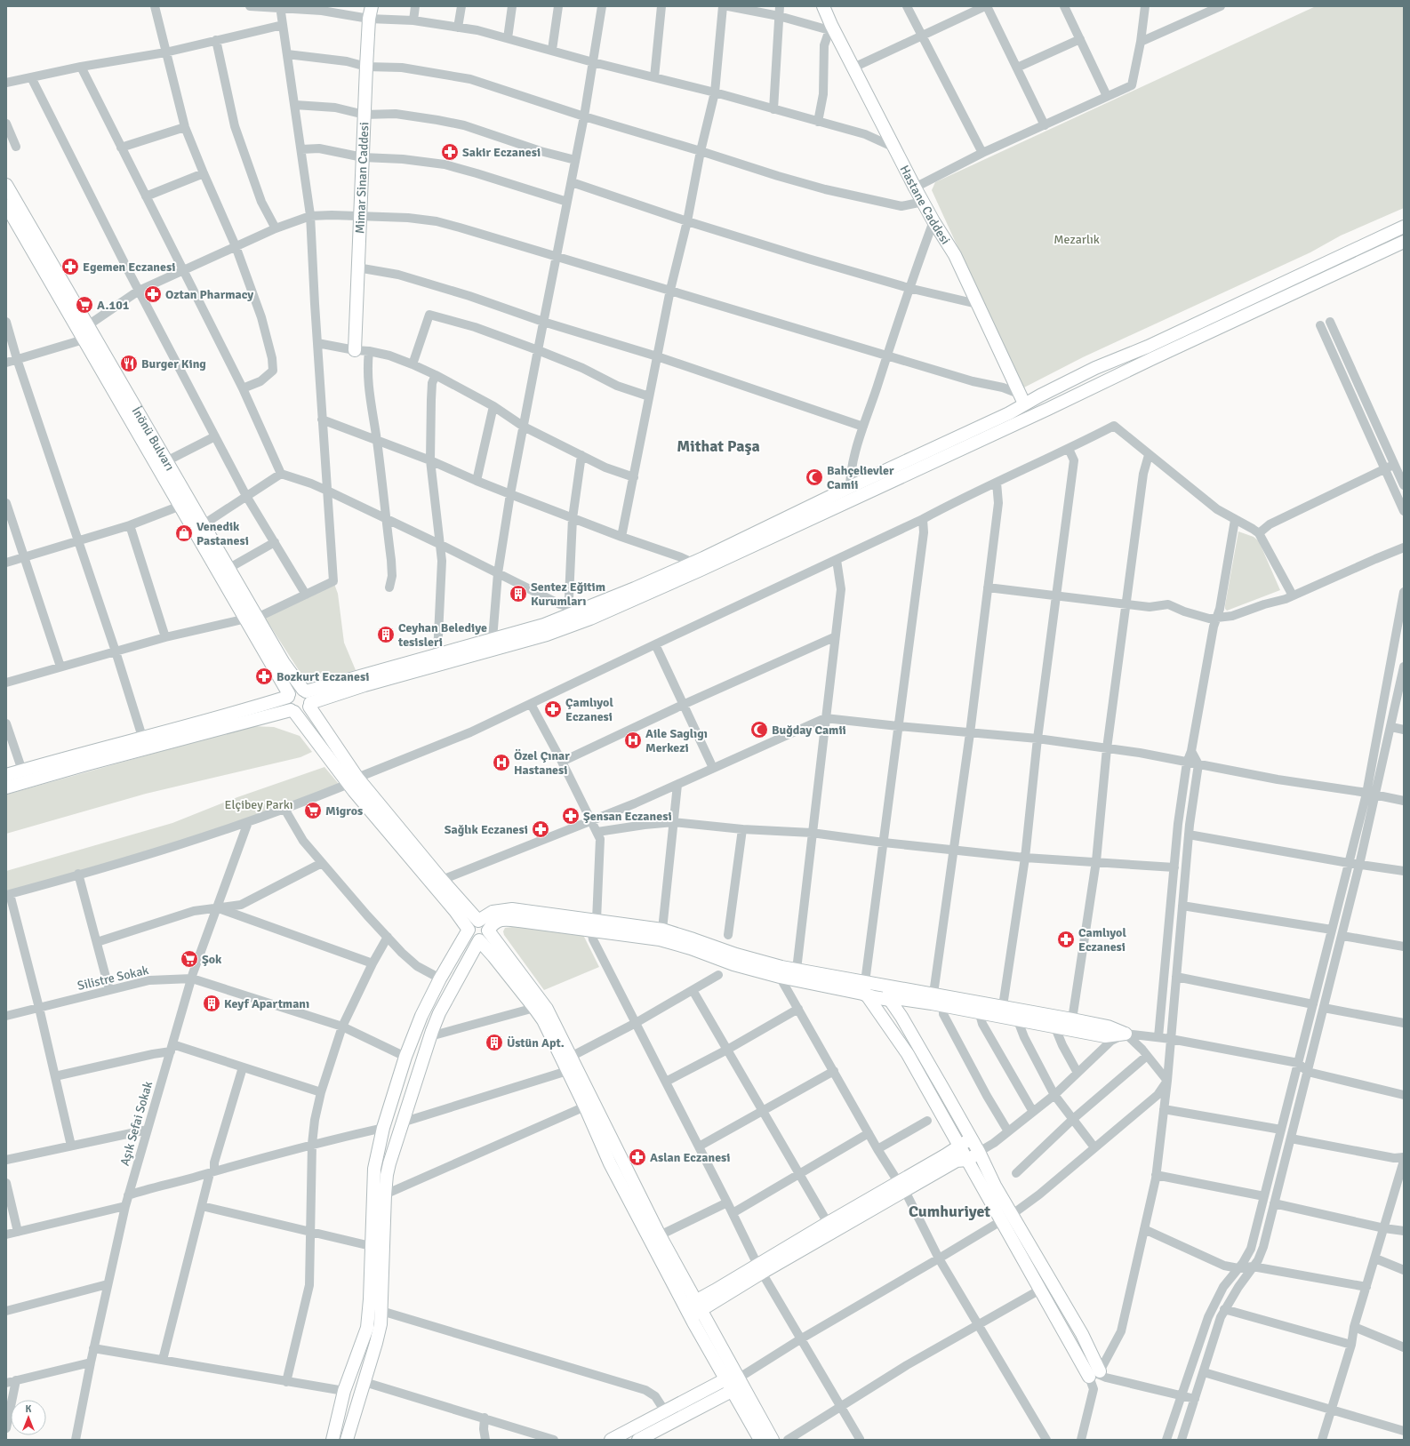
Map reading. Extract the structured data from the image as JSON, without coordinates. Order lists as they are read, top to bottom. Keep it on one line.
{"streets":{"street":["Mimar Sinan Caddesi","Hastane Caddesi","İnönü Bulvarı","Silistre Sokak","Aşık Sefai Sokak"]},"crossings":[["Silistre Sokak","Aşık Sefai Sokak"]],"districts":["Mithat Paşa","Cumhuriyet"],"parks":["Mezarlık","Elçibey Parkı"],"places":{"pharmacy":["Sakir Eczanesi","Egemen Eczanesi","Oztan Pharmacy","Bozkurt Eczanesi","Çamlıyol Eczanesi","Şensan Eczanesi","Sağlık Eczanesi","Camlıyol Eczanesi","Aslan Eczanesi"],"supermarket":["A.101","Migros","Şok"],"restaurant":["Burger King"],"mosque":["Bahçelievler Camii","Buğday Camii"],"shop":["Venedik Pastanesi"],"building":["Sentez Eğitim Kurumları","Ceyhan Belediye tesisleri","Keyf Apartmanı","Üstün Apt."],"hospital":["Aile Saglıgı Merkezi","Özel Çınar Hastanesi"]},"north":"top"}
